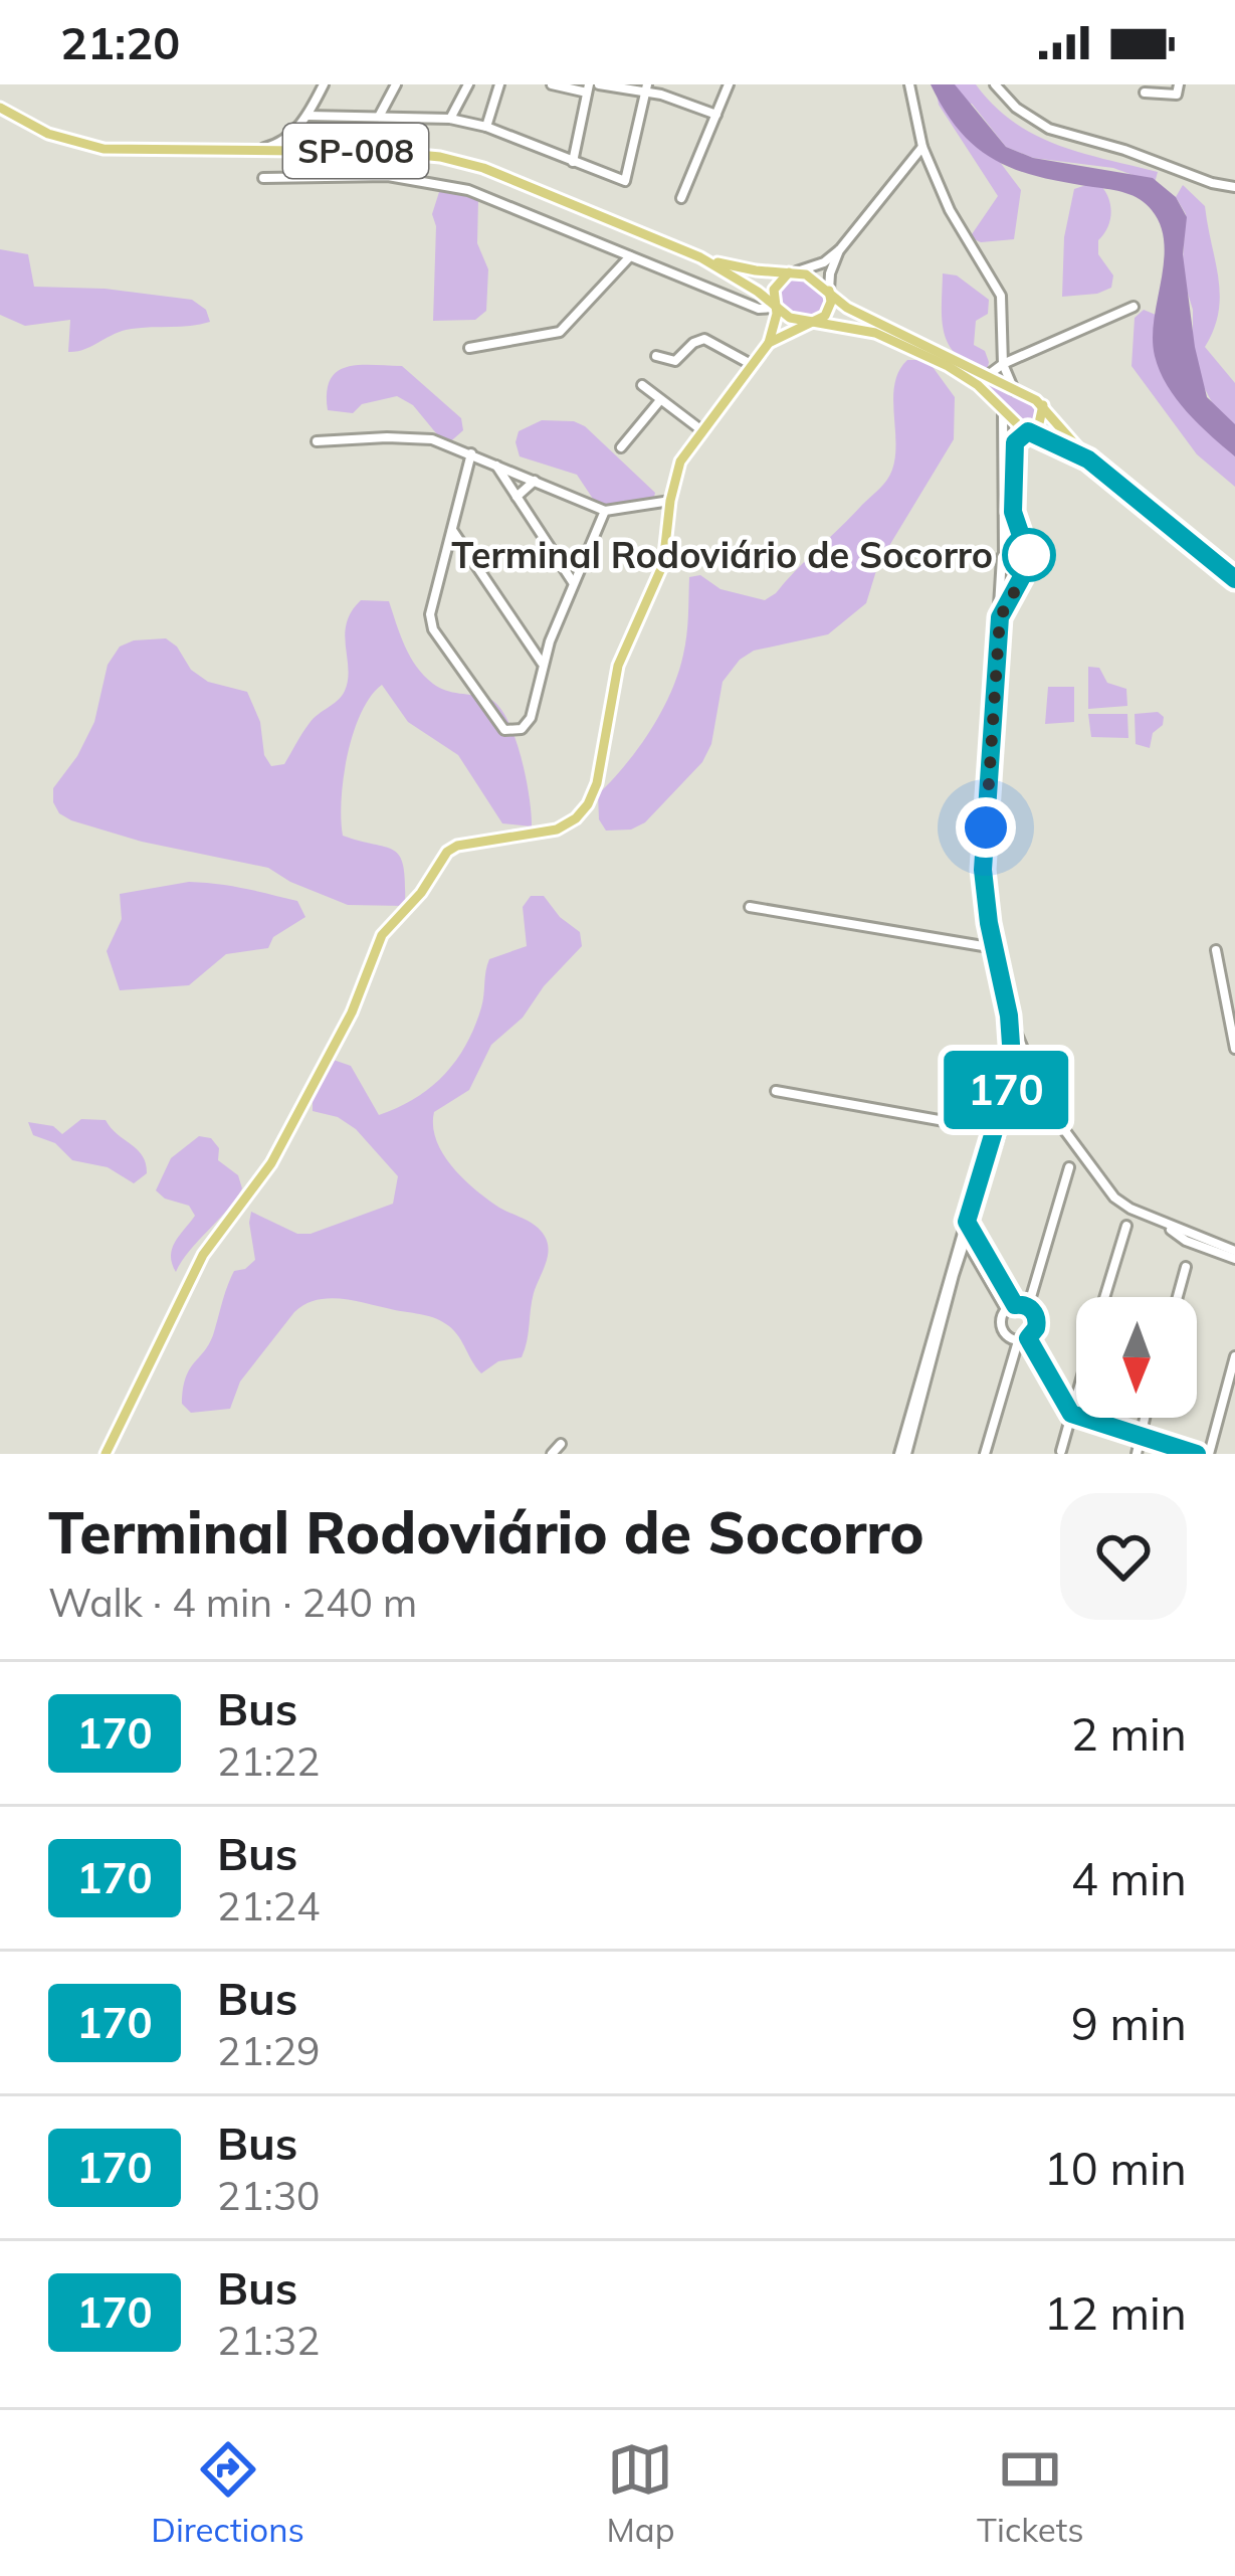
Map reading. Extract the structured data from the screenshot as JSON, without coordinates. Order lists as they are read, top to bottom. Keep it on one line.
{"streets":{"main road":["SP-008"]},"places":["Terminal Rodoviário de Socorro"],"lines":["bus line 170"],"north":"bottom","page":{"status":"21:20","on_map":"170","heading":["Terminal Rodoviário de Socorro","Walk · 4 min · 240 m"],"list":[{"mark":"170","name":"Bus","note":"21:22","value":"2 min"},{"mark":"170","name":"Bus","note":"21:24","value":"4 min"},{"mark":"170","name":"Bus","note":"21:29","value":"9 min"},{"mark":"170","name":"Bus","note":"21:30","value":"10 min"},{"mark":"170","name":"Bus","note":"21:32","value":"12 min"}],"tabs":["Directions","Map","Tickets"]}}
